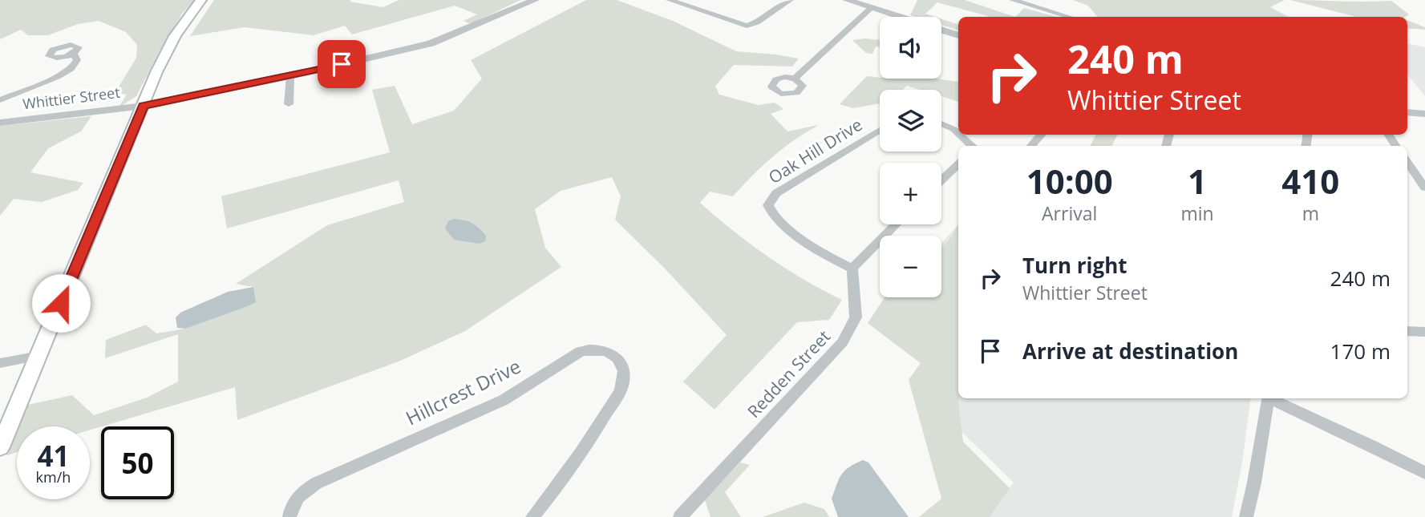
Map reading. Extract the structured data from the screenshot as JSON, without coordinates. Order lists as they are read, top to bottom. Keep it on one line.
{"streets":{"street":["Whittier Street","Oak Hill Drive","Redden Street","Hillcrest Drive"]},"crossings":[["Oak Hill Drive","Redden Street"]],"page":{"map_buttons":["+","−"],"turn":["240 m","Whittier Street"],"eta":["10:00","Arrival","1","min","410","m"],"list":[{"name":"Turn right","note":"Whittier Street","value":"240 m"},{"name":"Arrive at destination","value":"170 m"}],"speed":"41 km/h","limit":"50"}}
